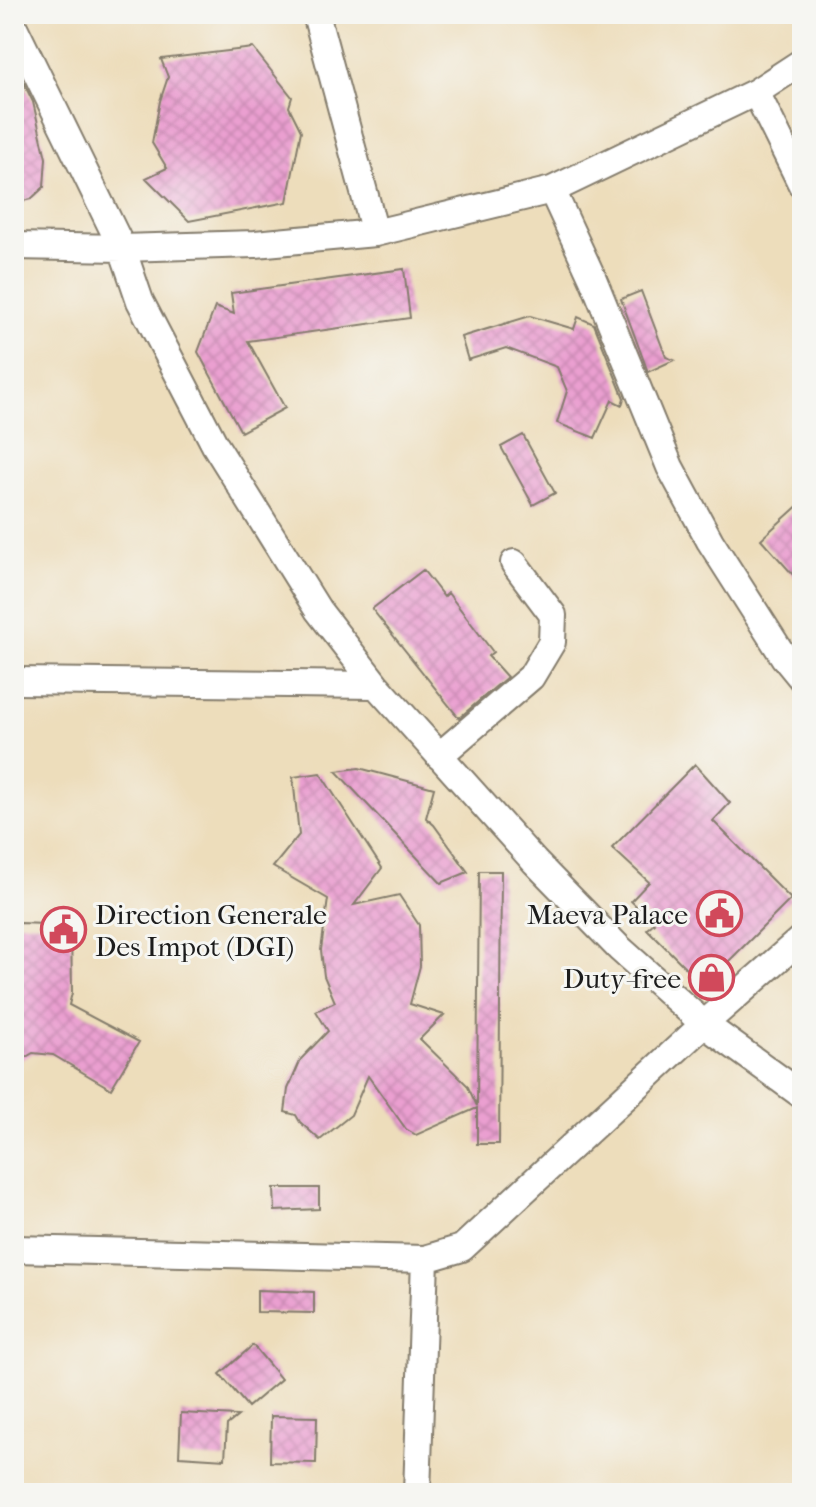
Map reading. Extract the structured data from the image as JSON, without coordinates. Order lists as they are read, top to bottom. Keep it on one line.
{"places":{"public building":["Maeva Palace","Direction Generale Des Impot (DGI)"],"shop":["Duty-free"]}}
